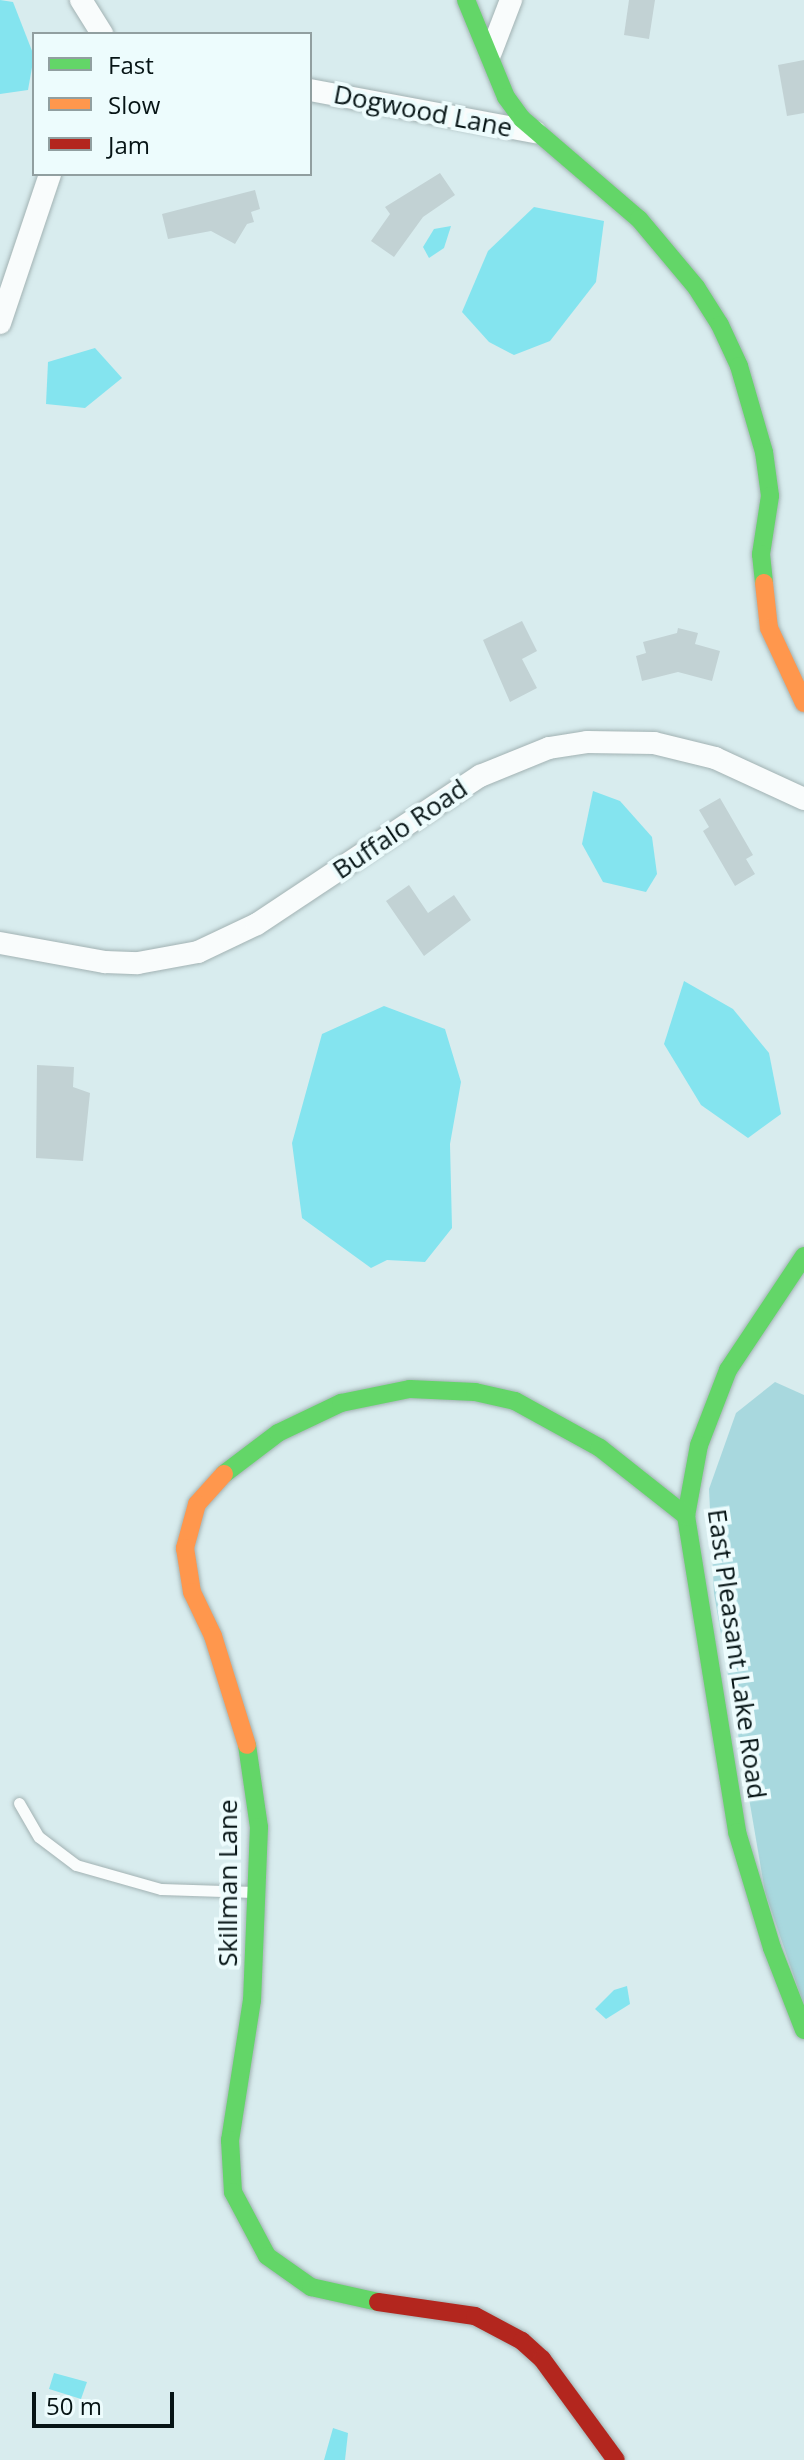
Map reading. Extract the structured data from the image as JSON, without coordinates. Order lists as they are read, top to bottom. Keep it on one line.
{"streets":{"street":["Dogwood Lane","Buffalo Road","East Pleasant Lake Road","Skillman Lane"]},"crossings":[["East Pleasant Lake Road","Skillman Lane"]],"legend":["Fast","Slow","Jam"],"scale_bar":"50 m"}
